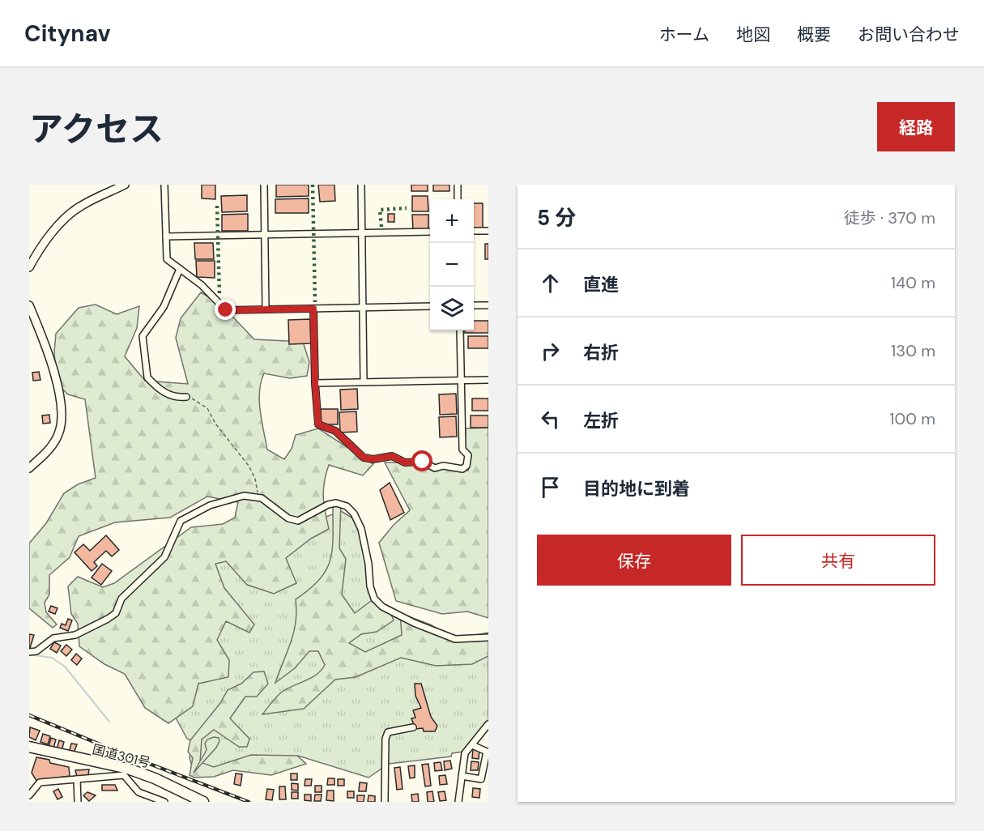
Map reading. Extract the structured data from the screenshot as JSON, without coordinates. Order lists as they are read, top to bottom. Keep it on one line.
{"streets":{"highway":["国道301号"]},"page":{"header":"Citynav","nav":["ホーム","地図","概要","お問い合わせ"],"title":"アクセス","buttons":["経路",["保存","共有"]],"heading":["5 分","徒歩 · 370 m"],"map_buttons":["+","−"],"list":[["直進","140 m"],["右折","130 m"],["左折","100 m"],"目的地に到着"]}}
